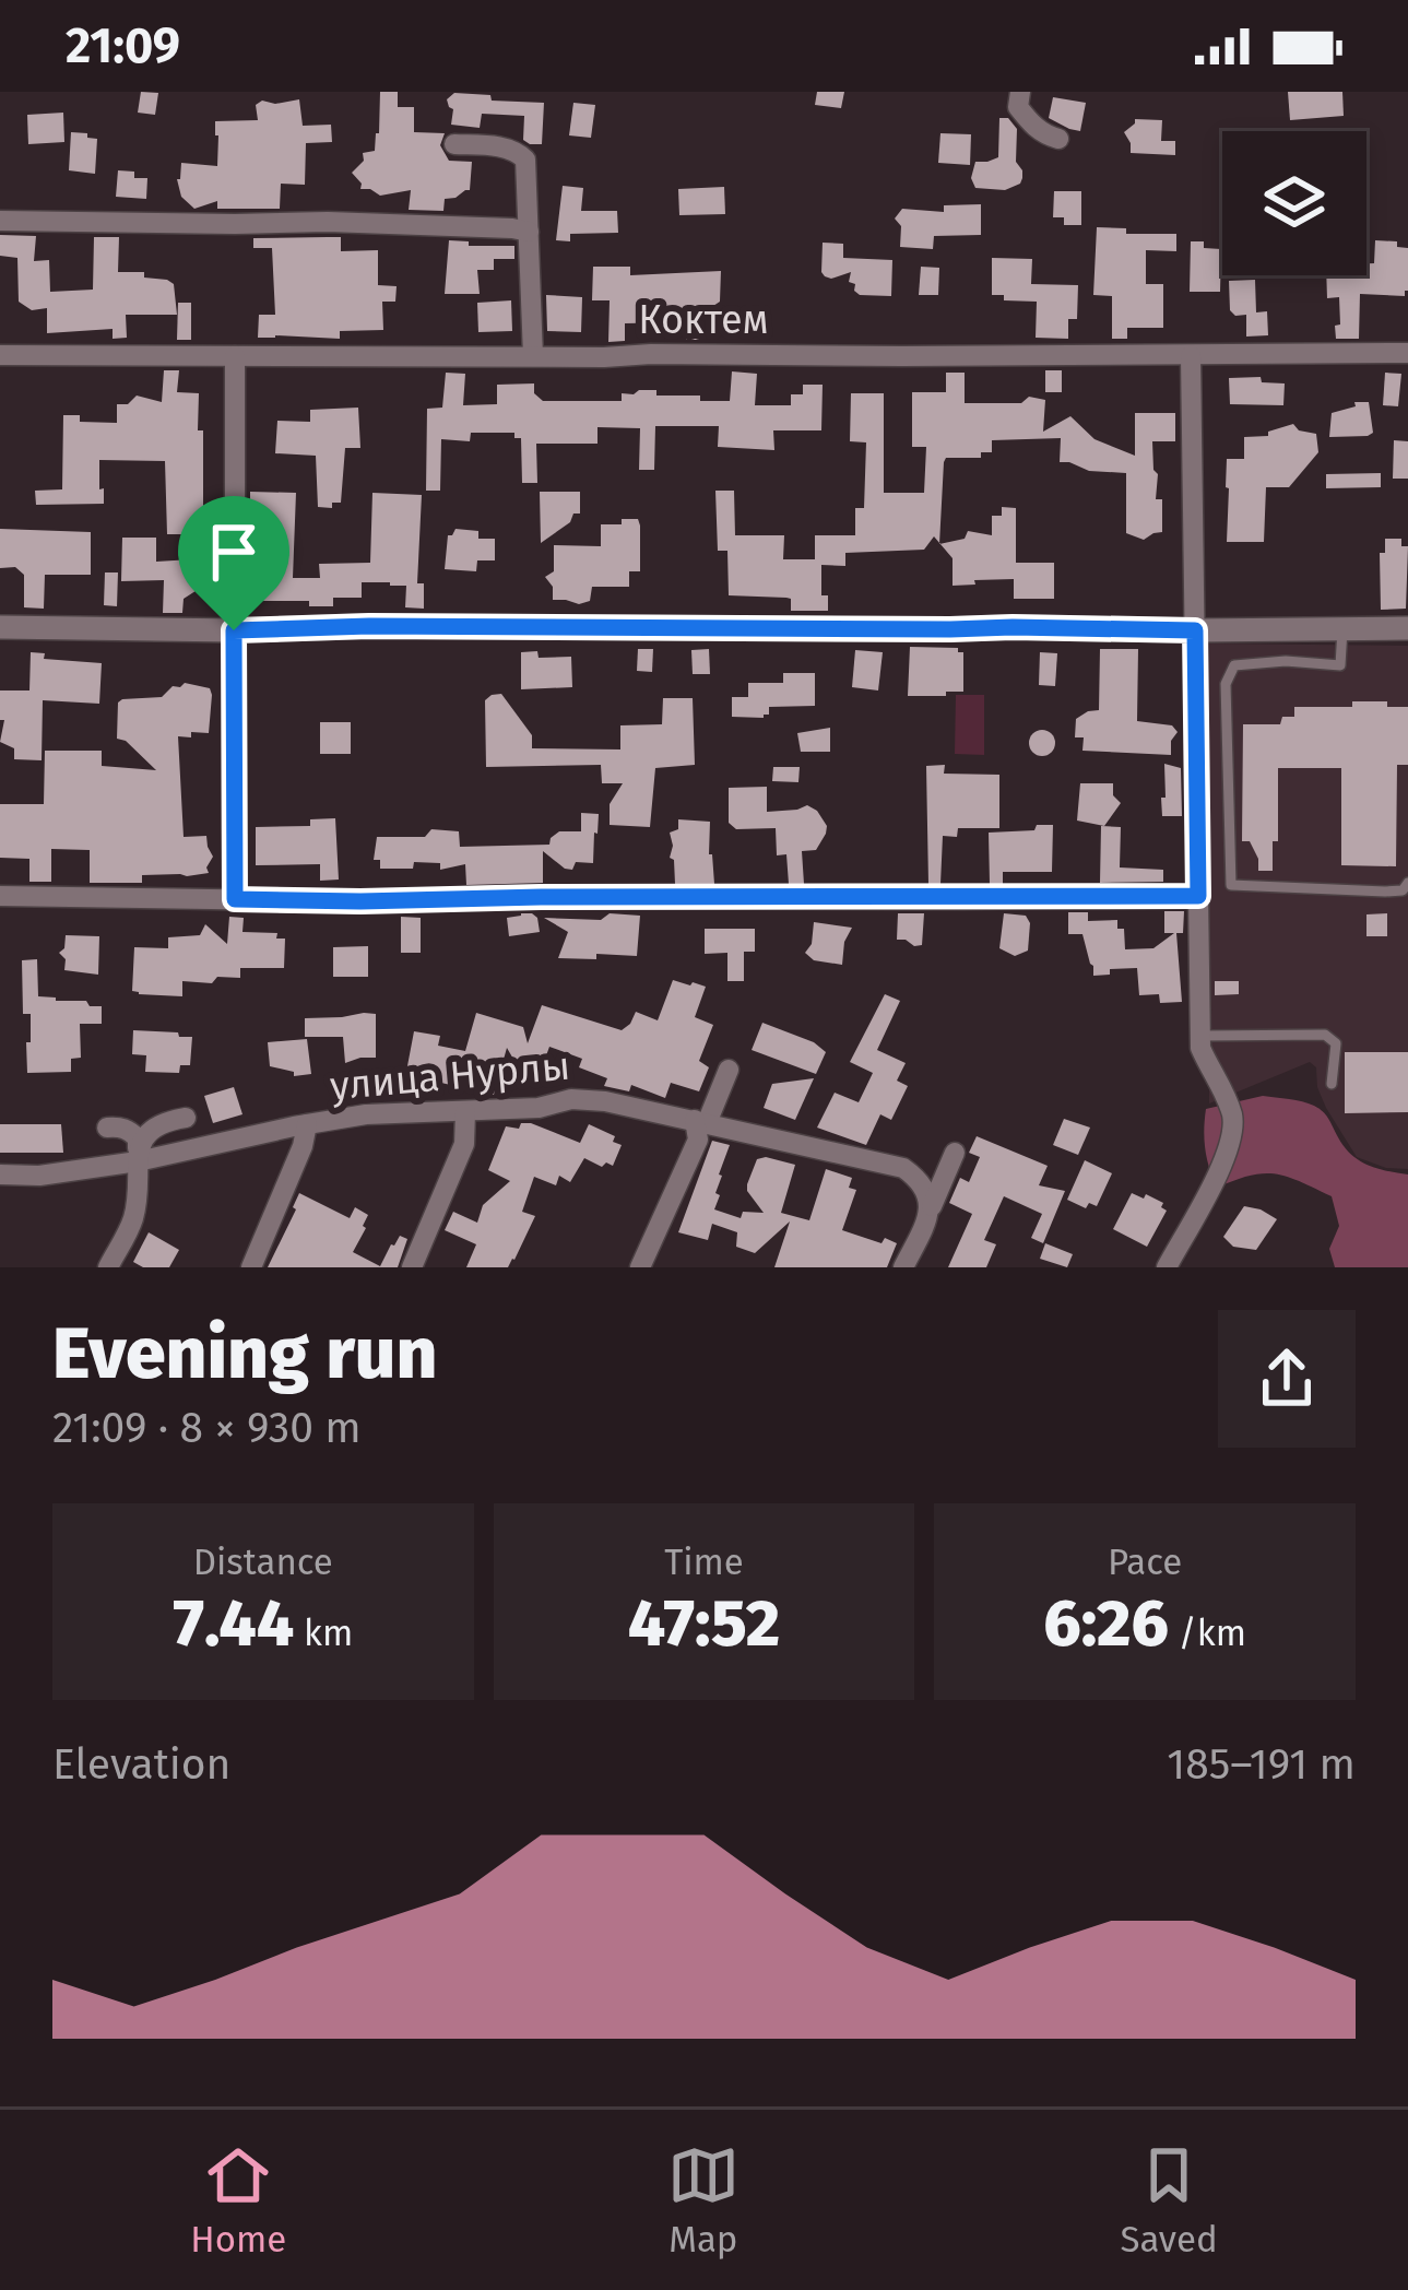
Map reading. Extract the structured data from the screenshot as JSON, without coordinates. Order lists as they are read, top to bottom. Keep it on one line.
{"streets":{"street":["Коктем","улица Нурлы"]},"page":{"status":"21:09","heading":["Evening run","21:09 · 8 × 930 m"],"stats":[["Distance","7.44 km"],["Time","47:52"],["Pace","6:26 /km"]],"chart":["Elevation","185–191 m"],"tabs":["Home","Map","Saved"]}}
